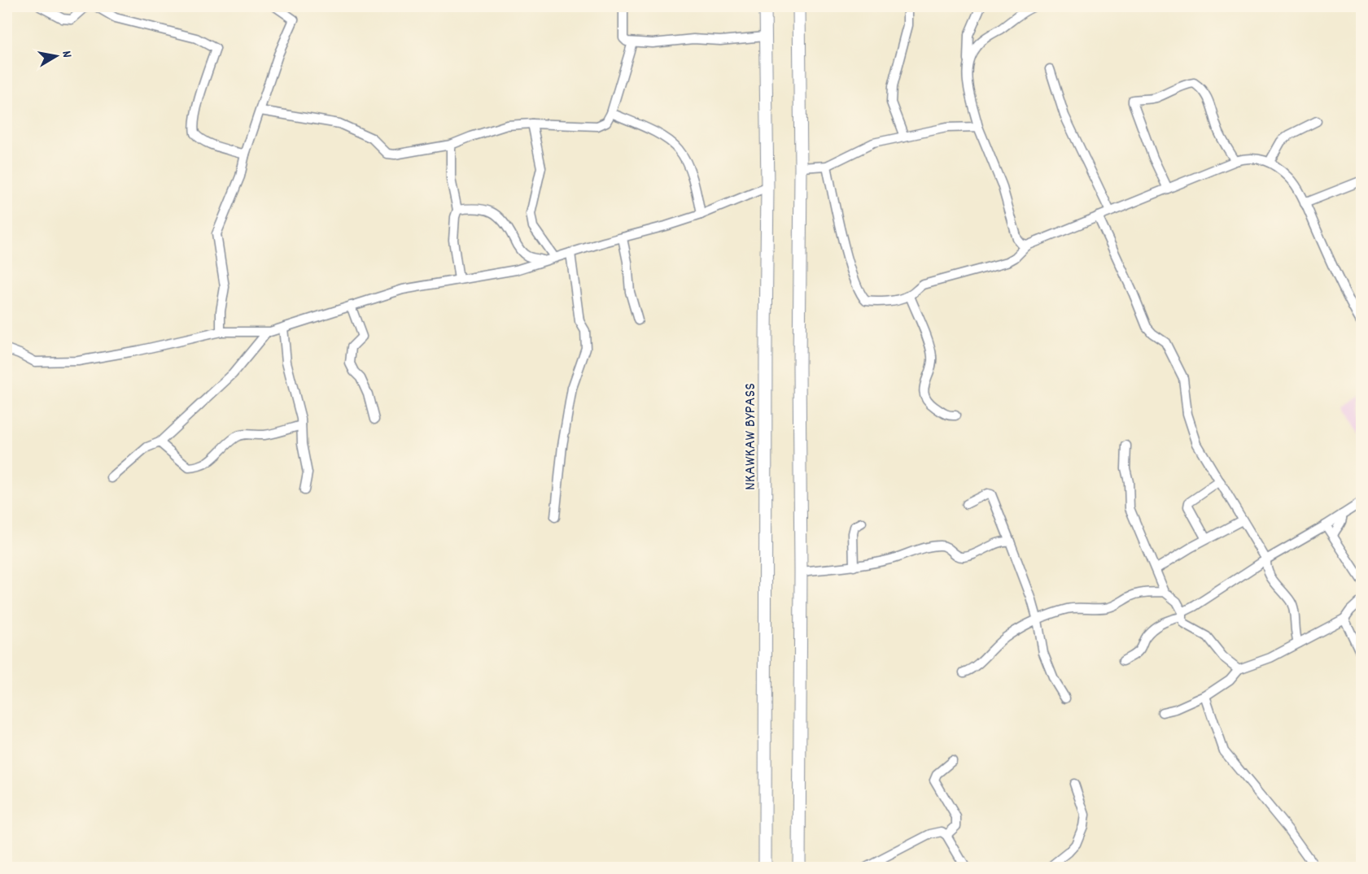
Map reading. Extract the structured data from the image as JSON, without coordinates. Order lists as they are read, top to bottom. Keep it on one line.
{"streets":{"highway":["NKAWKAW BYPASS"]},"north":"right"}
